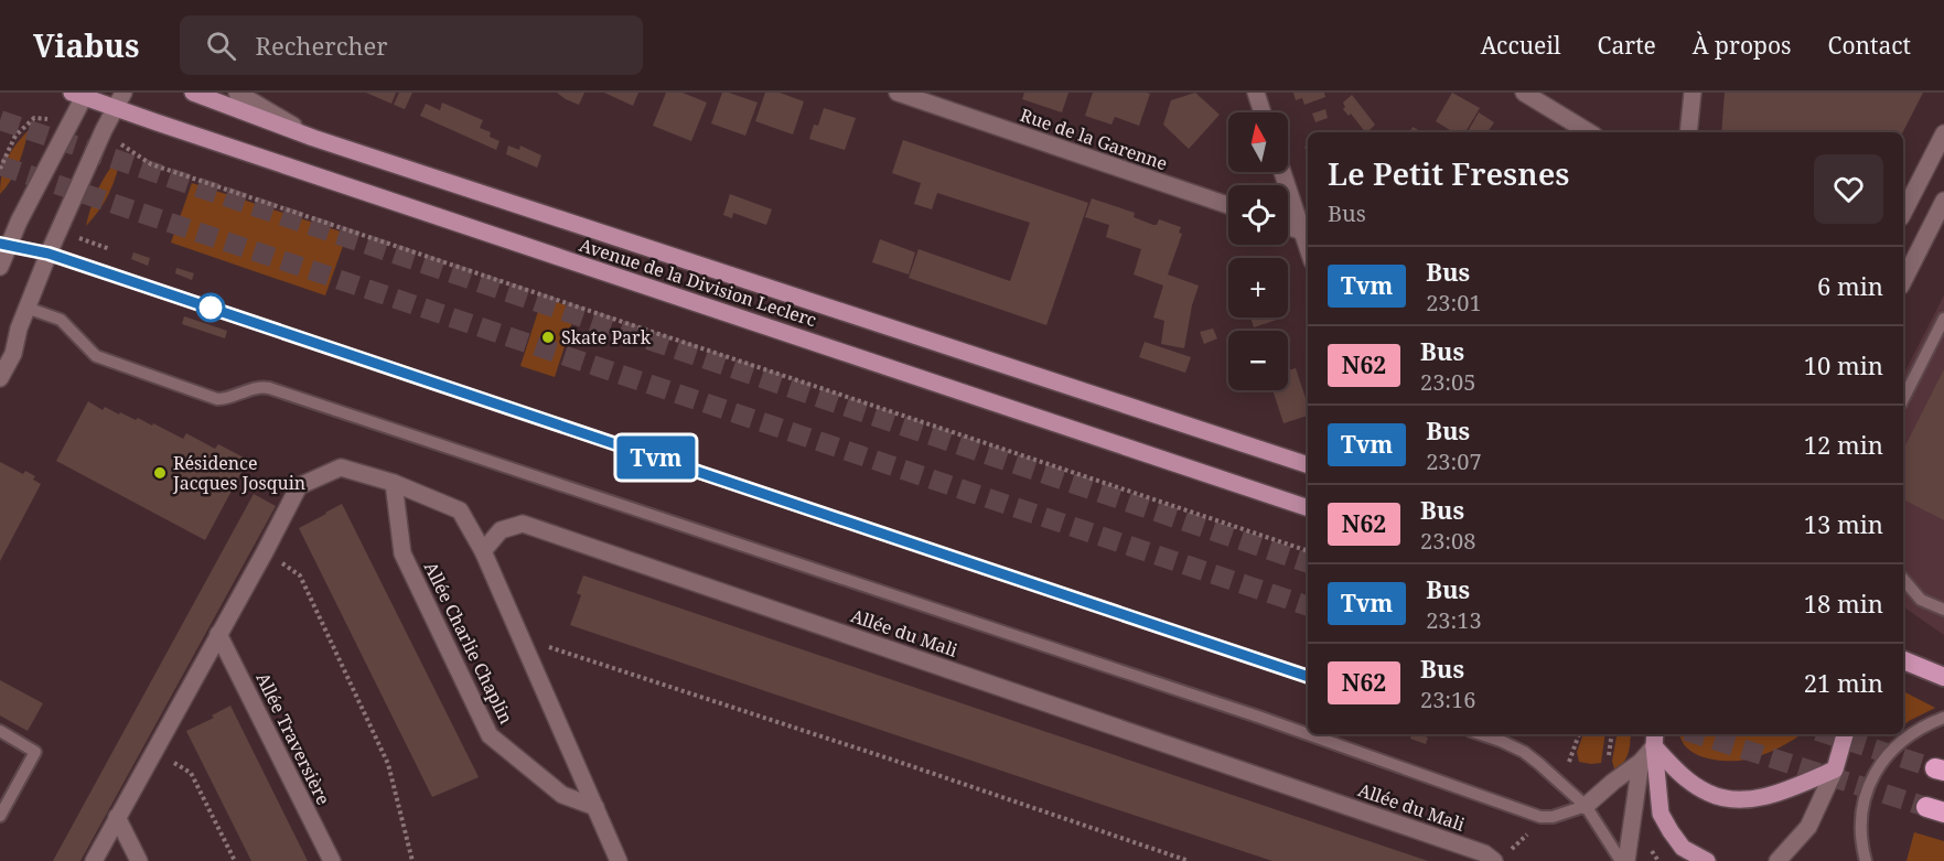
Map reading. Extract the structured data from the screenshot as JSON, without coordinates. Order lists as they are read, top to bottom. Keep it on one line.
{"streets":{"main road":["Avenue de la Division Leclerc"],"street":["Rue de la Garenne","Allée du Mali","Allée Charlie Chaplin","Allée Traversière"]},"places":["Skate Park","Résidence Jacques Josquin"],"lines":["bus line Tvm"],"north":"top","page":{"header":"Viabus","search":"Rechercher","nav":["Accueil","Carte","À propos","Contact"],"on_map":"Tvm","map_buttons":["+","−"],"heading":["Le Petit Fresnes","Bus"],"list":[{"mark":"Tvm","name":"Bus","note":"23:01","value":"6 min"},{"mark":"N62","name":"Bus","note":"23:05","value":"10 min"},{"mark":"Tvm","name":"Bus","note":"23:07","value":"12 min"},{"mark":"N62","name":"Bus","note":"23:08","value":"13 min"},{"mark":"Tvm","name":"Bus","note":"23:13","value":"18 min"},{"mark":"N62","name":"Bus","note":"23:16","value":"21 min"}]}}
